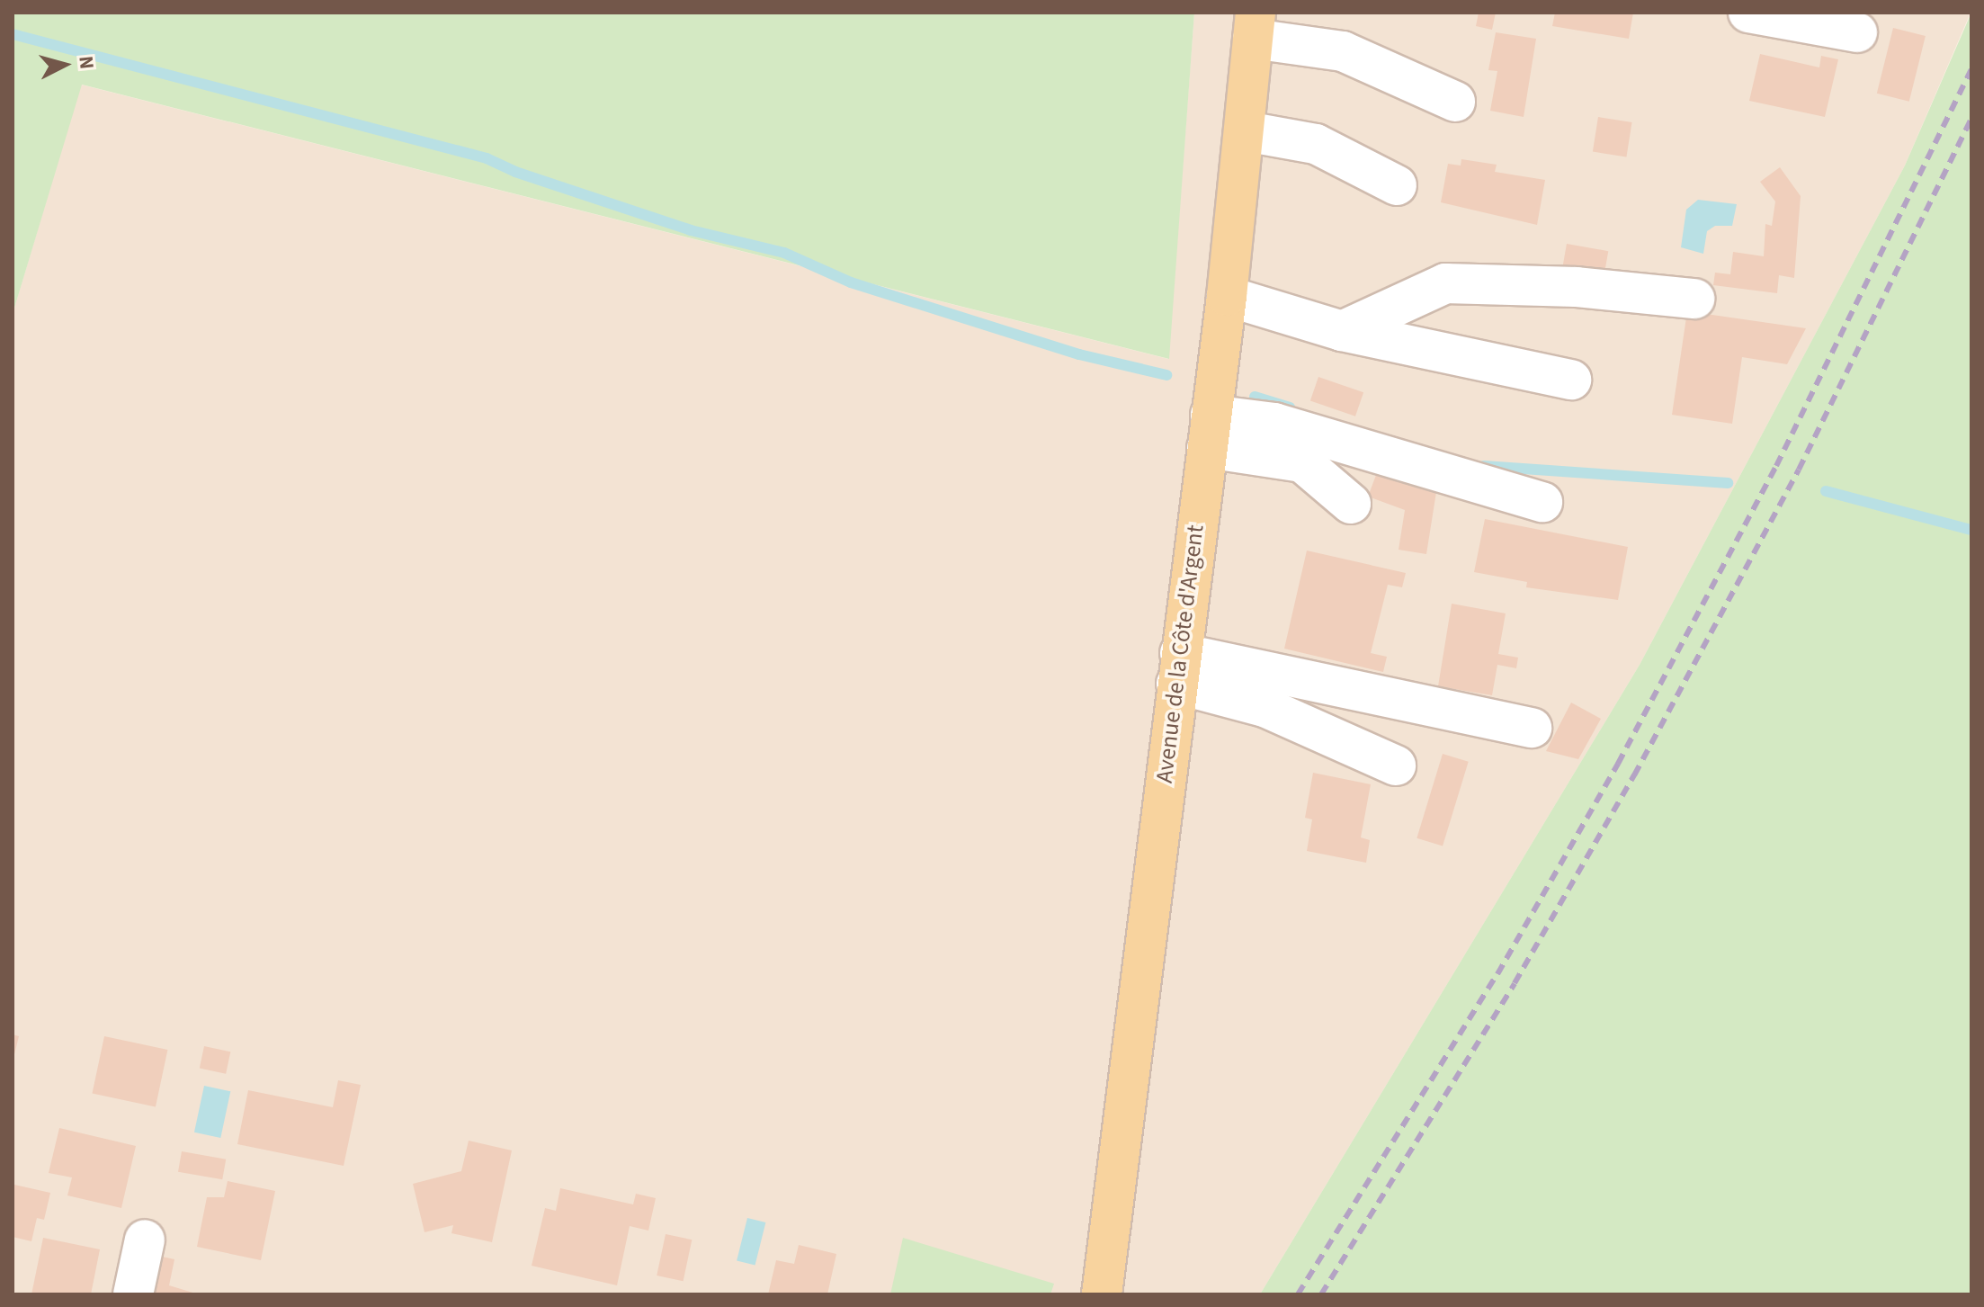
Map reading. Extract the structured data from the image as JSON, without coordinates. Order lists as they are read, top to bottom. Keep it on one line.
{"streets":{"main road":["Avenue de la Côte d'Argent"]},"north":"right"}
